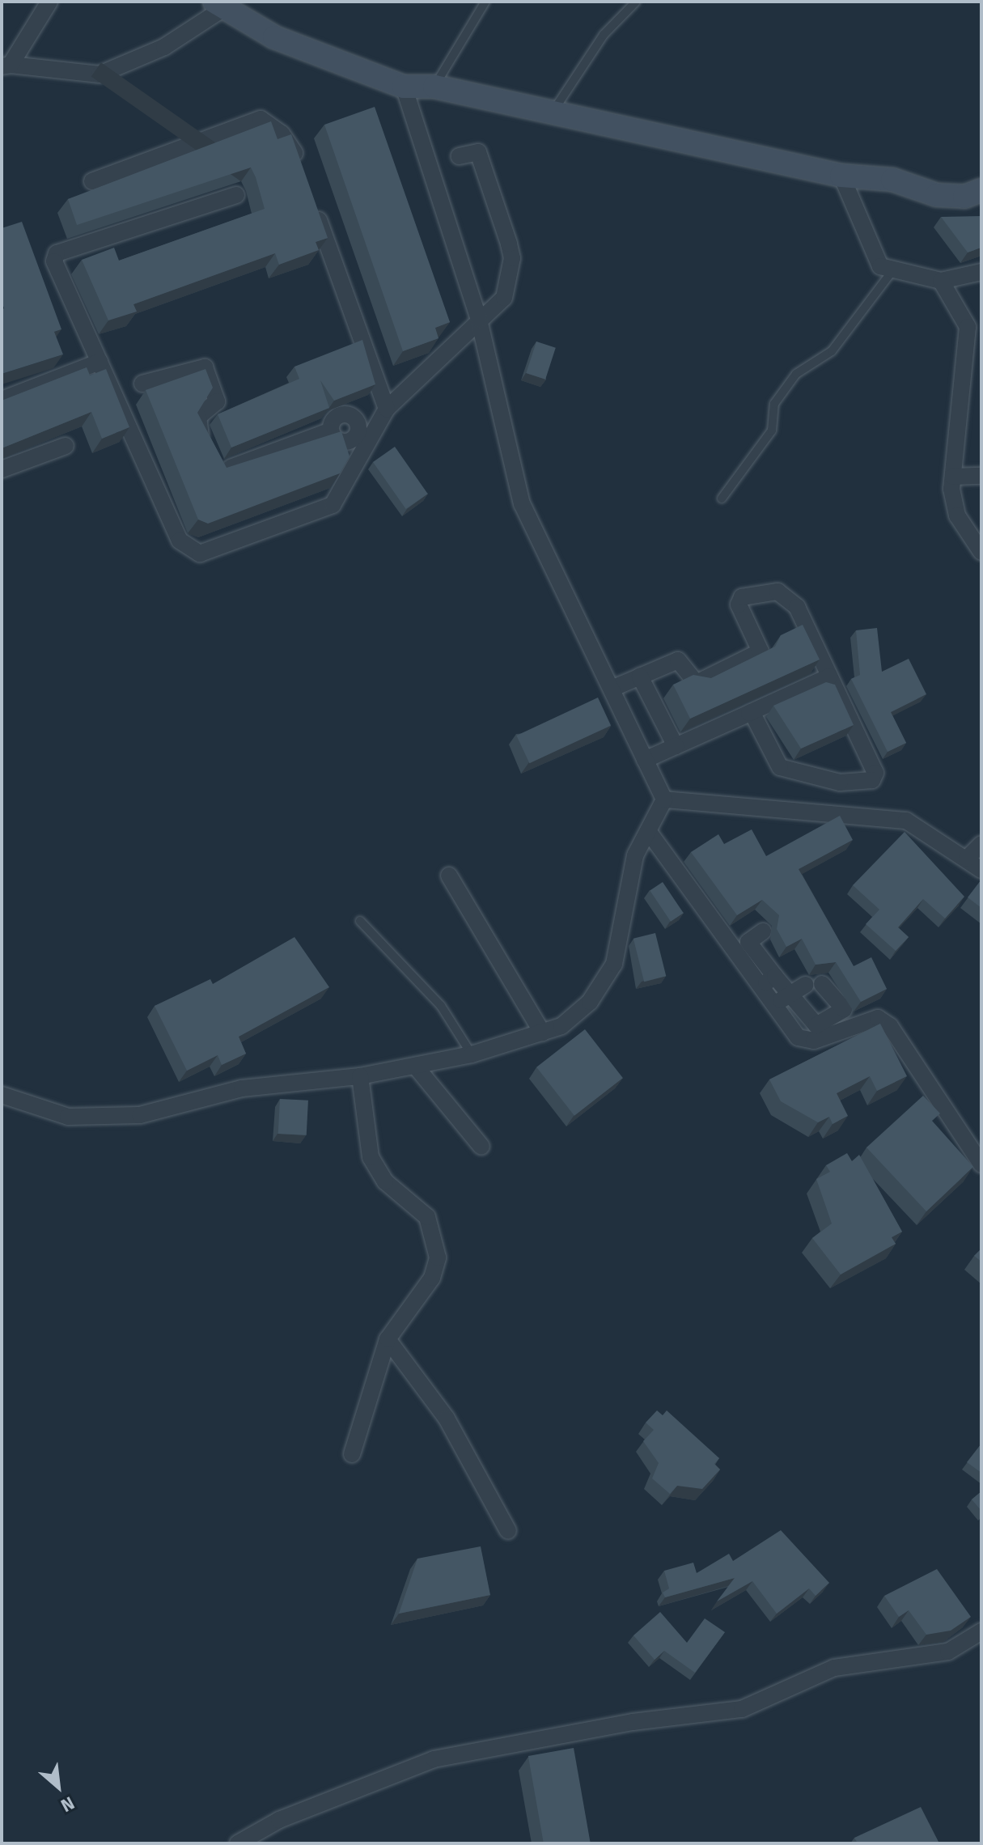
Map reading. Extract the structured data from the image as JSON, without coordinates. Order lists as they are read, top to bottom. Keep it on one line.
{"north":"bottom right"}
